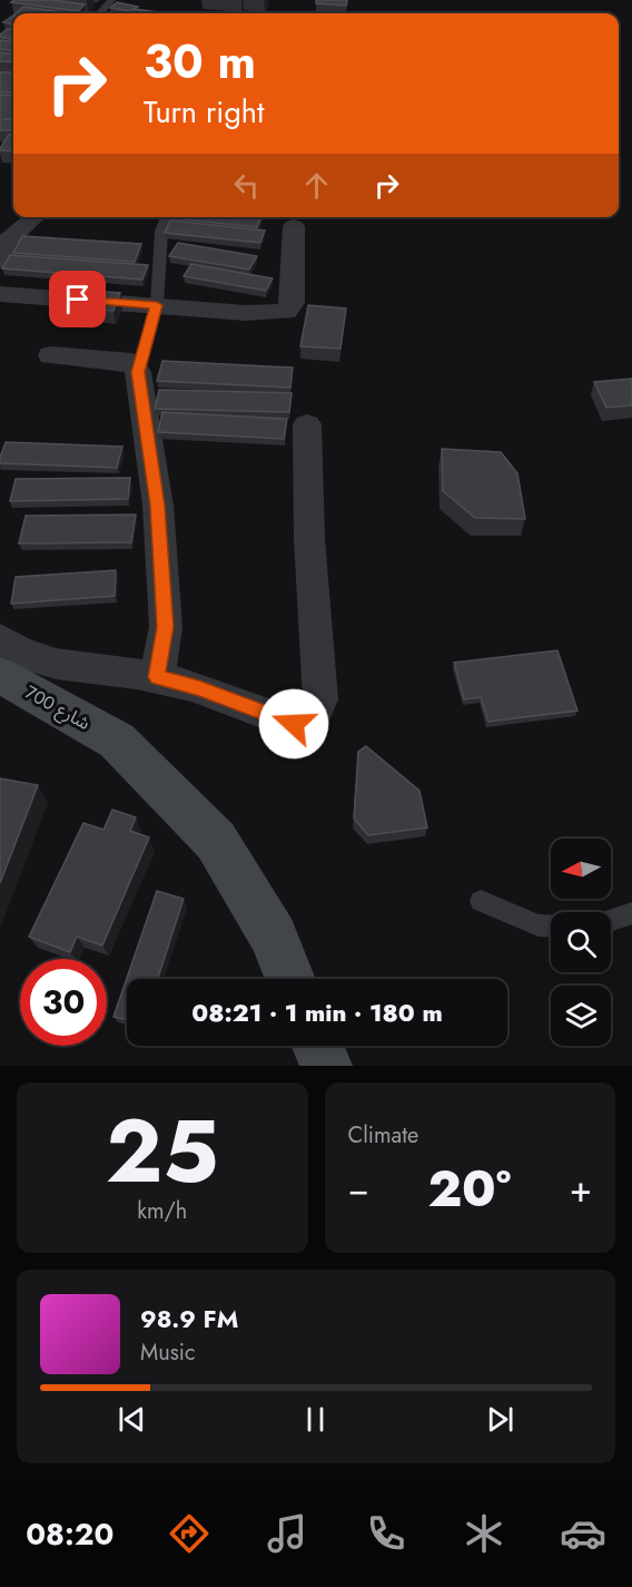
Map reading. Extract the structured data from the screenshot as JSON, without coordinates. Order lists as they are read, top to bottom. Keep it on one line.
{"streets":{"main road":["شارع 700"]},"north":"left","page":{"turn":["30 m","Turn right"],"limit":"30","trip":"08:21 · 1 min · 180 m","tile":[["25","km/h"],"Climate"],"heat":["−","20°","+"],"song":["98.9 FM","Music"],"tabs":"08:20"}}
